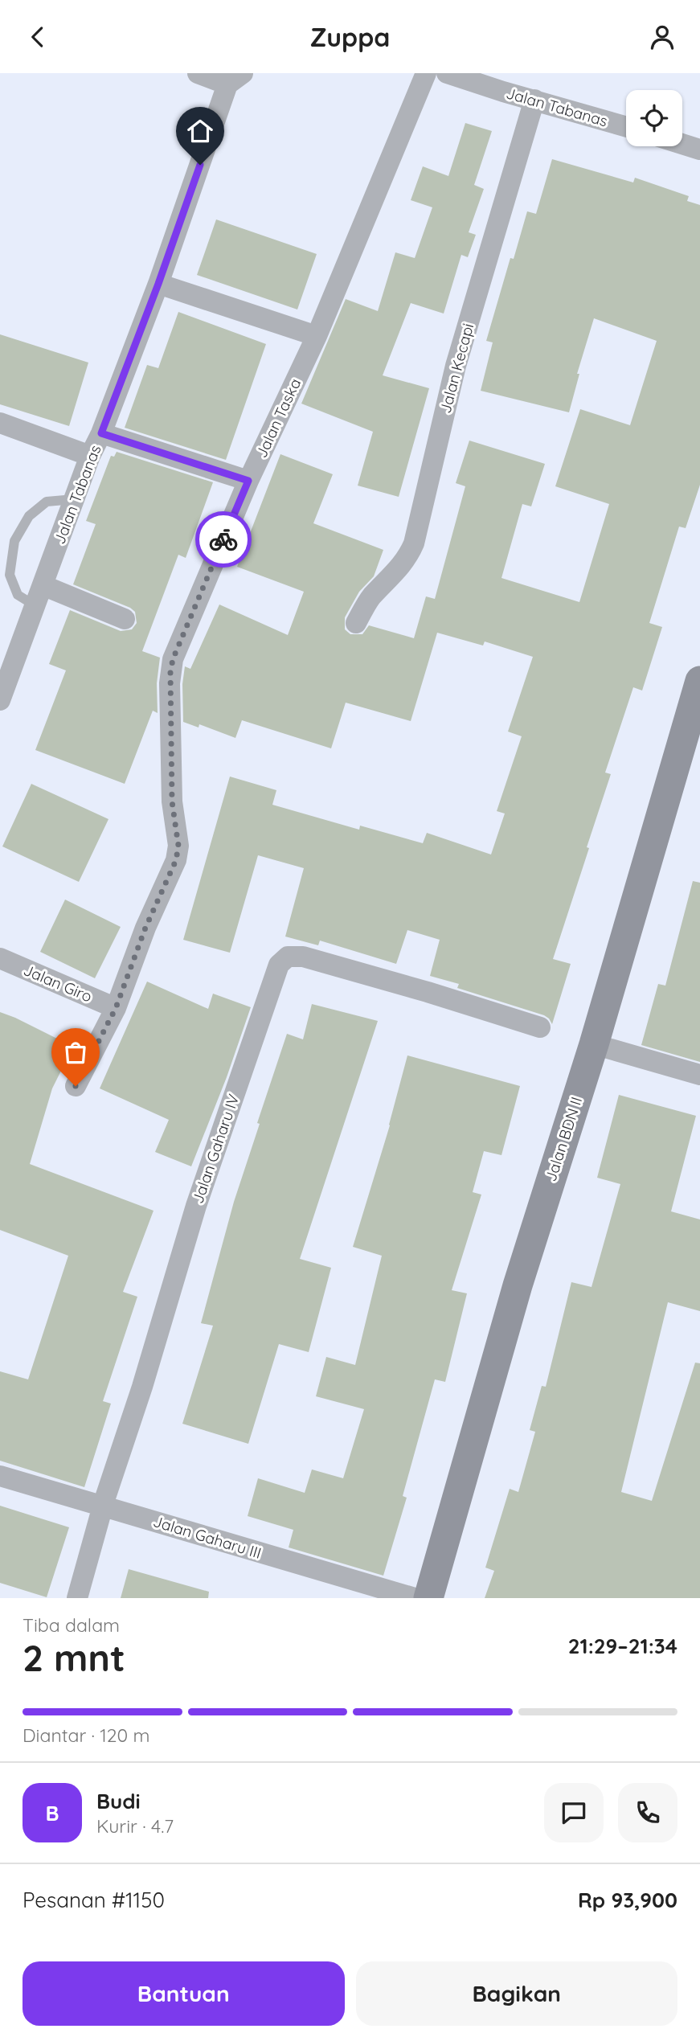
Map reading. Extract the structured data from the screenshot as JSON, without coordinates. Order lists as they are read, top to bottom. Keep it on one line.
{"streets":{"street":["Jalan Tabanas","Jalan Kecapi","Jalan Taska","Jalan Giro","Jalan BDN II","Jalan Gaharu IV","Jalan Gaharu III"]},"crossings":[["Jalan Tabanas","Jalan Kecapi"],["Jalan Taska","Jalan Giro"],["Jalan Gaharu IV","Jalan Gaharu III"]],"page":{"header":"Zuppa","heading":["2 mnt","Tiba dalam","21:29–21:34"],"panel":["Budi","Kurir · 4.7","Pesanan #1150","Rp 93,900"],"bar":"Diantar · 120 m","round":"B","buttons":["Bantuan","Bagikan"]}}
